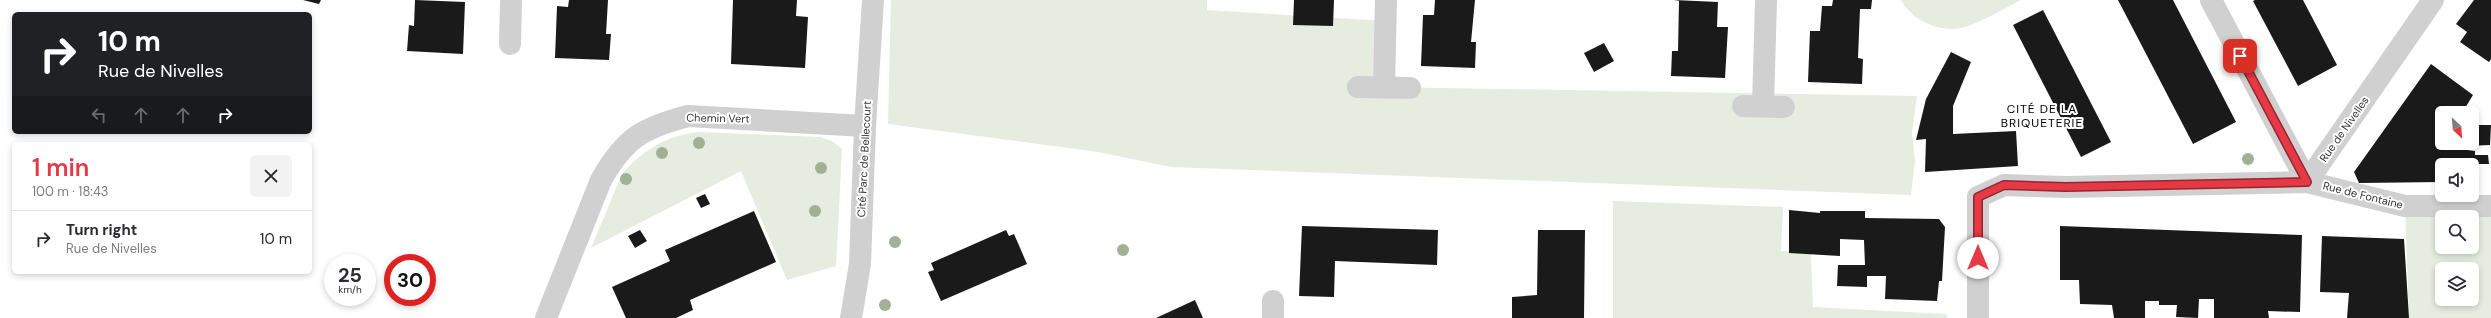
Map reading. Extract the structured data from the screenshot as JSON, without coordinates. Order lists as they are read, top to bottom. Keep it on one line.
{"streets":{"street":["Chemin Vert","Rue de Nivelles","Cité Parc de Bellecourt","Rue de Fontaine"]},"crossings":[["Chemin Vert","Cité Parc de Bellecourt"],["Rue de Nivelles","Rue de Fontaine"]],"districts":["CITÉ DE LA BRIQUETERIE"],"north":"bottom right","page":{"turn":["10 m","Rue de Nivelles"],"heading":["1 min","100 m · 18:43"],"list":[{"name":"Turn right","note":"Rue de Nivelles","value":"10 m"}],"speed":"25 km/h","limit":"30"}}
